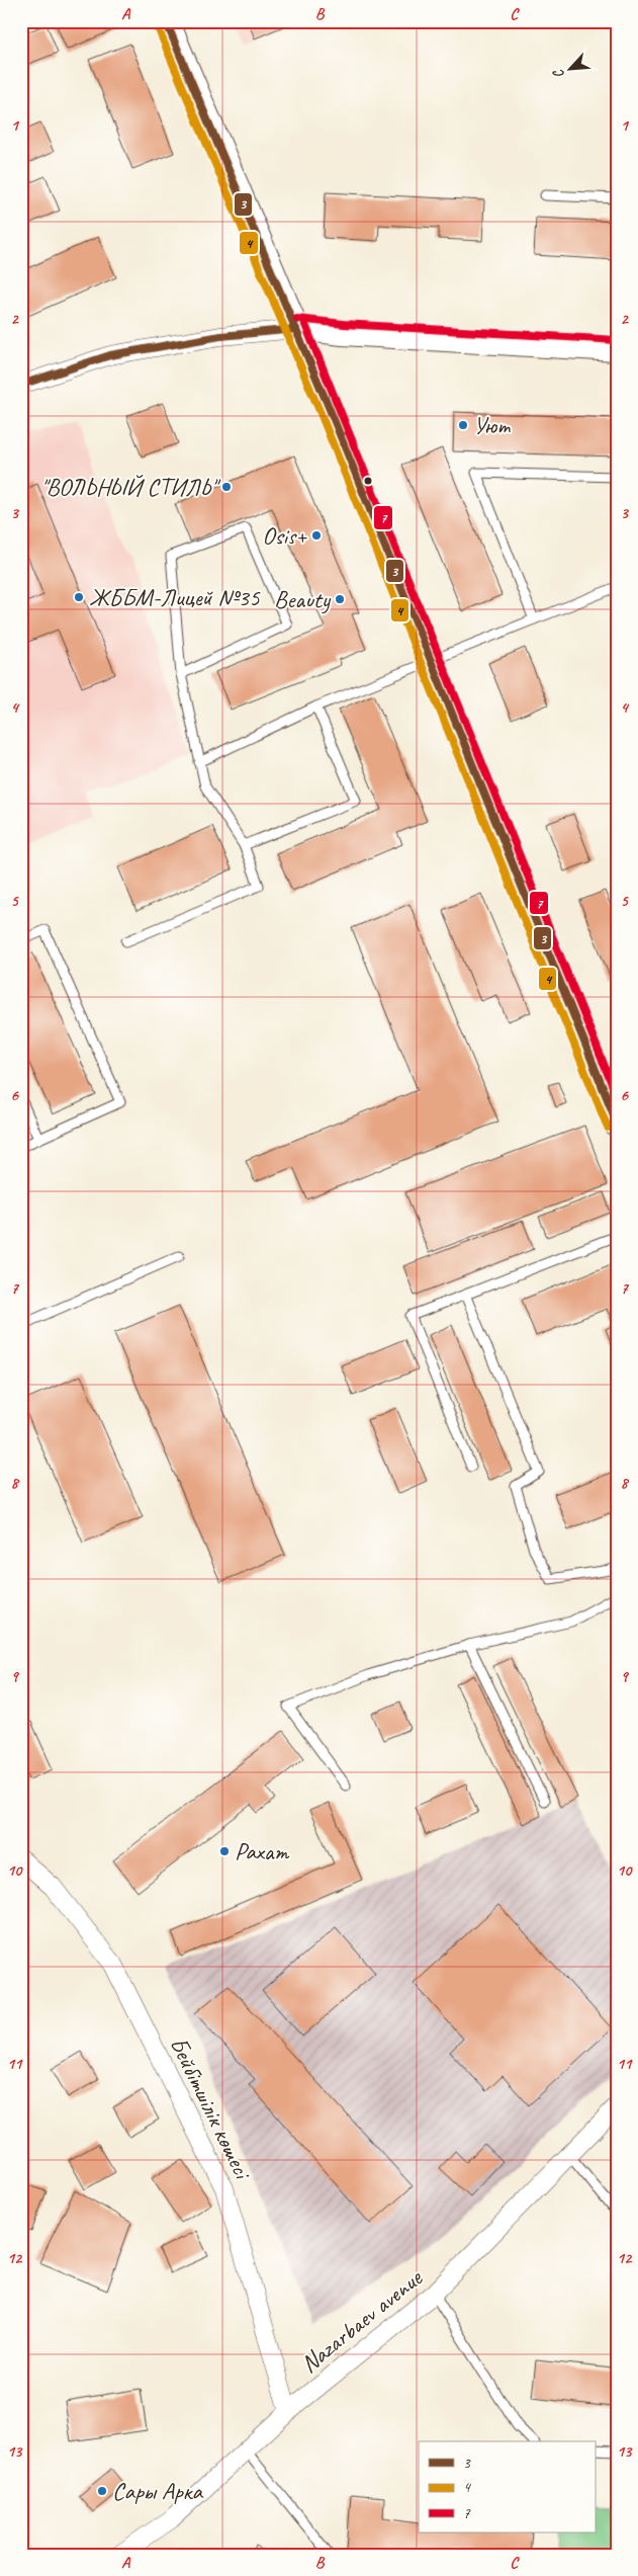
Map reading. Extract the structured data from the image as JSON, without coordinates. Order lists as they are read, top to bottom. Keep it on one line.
{"streets":{"street":["Бейбітшілік көшесі","Nazarbaev avenue"]},"crossings":[["Бейбітшілік көшесі","Nazarbaev avenue"]],"places":["Уют","\"ВОЛЬНЫЙ СТИЛЬ\"","Osis+","ЖББМ-Лицей №35","Beauty","Рахат","Сары Арка"],"lines":["transit line 3","transit line 4","transit line 7"],"legend":["3","4","7"],"north":"bottom left","grid":{"columns":["A","B","C"],"rows":["1","2","3","4","5","6","7","8","9","10","11","12","13"]}}
